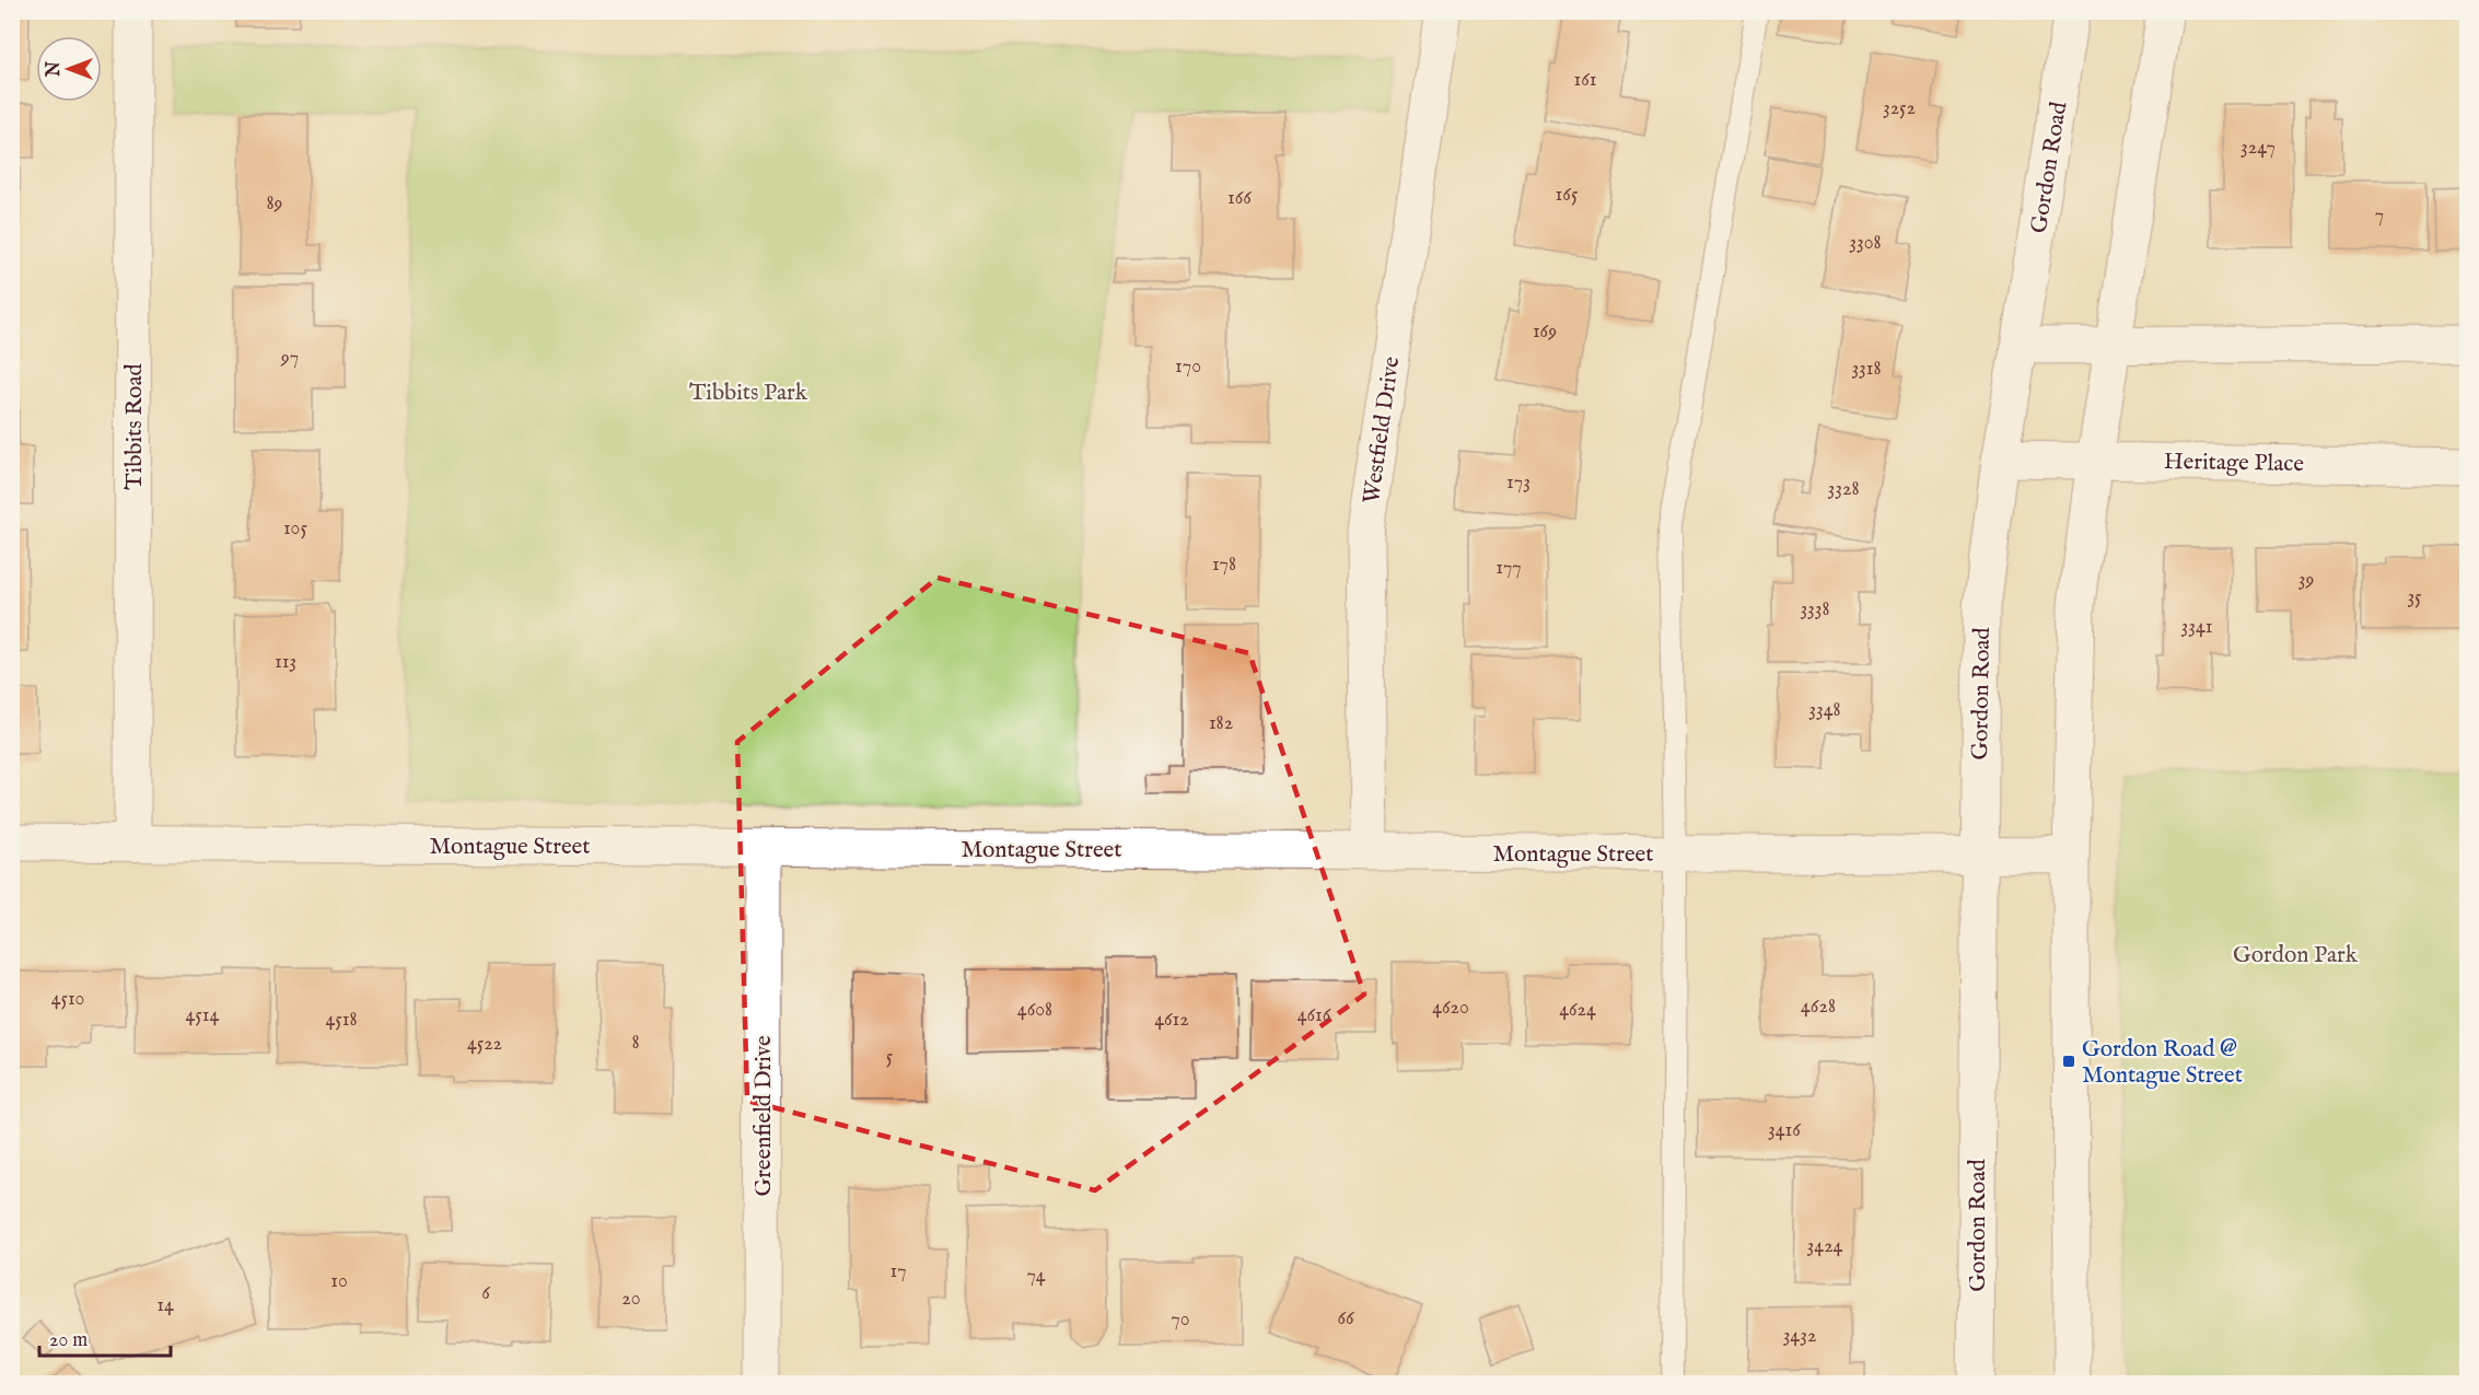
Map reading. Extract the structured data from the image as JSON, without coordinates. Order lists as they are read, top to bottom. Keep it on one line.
{"streets":{"street":["Gordon Road","Tibbits Road","Westfield Drive","Heritage Place","Montague Street","Greenfield Drive"]},"crossings":[["Gordon Road","Heritage Place"],["Gordon Road","Montague Street"],["Tibbits Road","Montague Street"],["Westfield Drive","Montague Street"],["Montague Street","Greenfield Drive"]],"parks":["Tibbits Park","Gordon Park"],"places":{"transit":["Gordon Road @ Montague Street"]},"house_numbers":["161","3252","3247","165","166","89","7","3308","169","97","170","3318","173","3328","105","178","177","39","35","3338","3341","113","3348","182","4510","4628","4620","4608","4624","4514","4616","4518","4612","8","4522","5","3416","3424","17","74","10","6","20","14","66","70","3432"],"scale_bar":"20 m","north":"left"}
